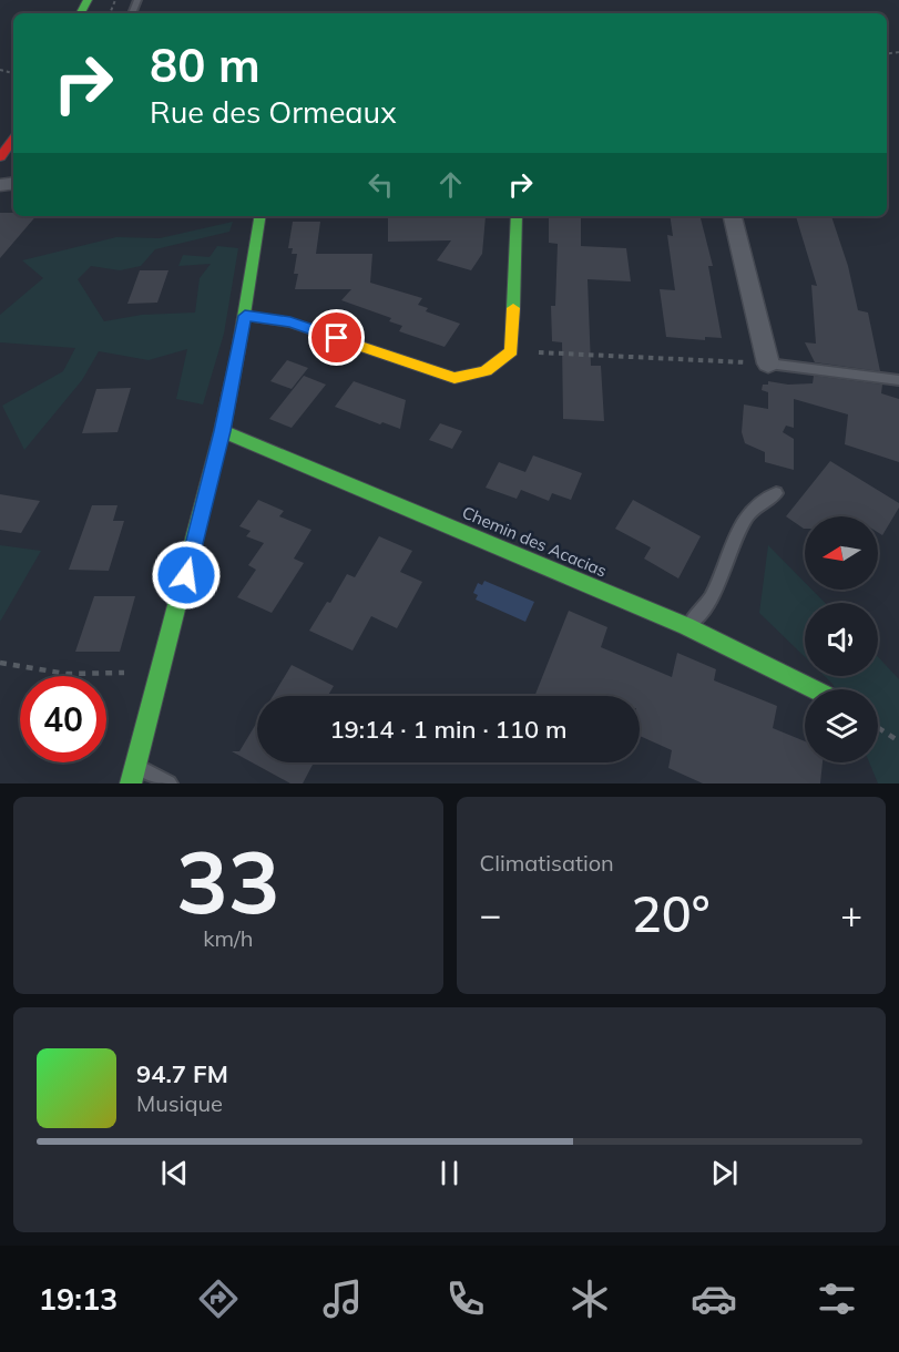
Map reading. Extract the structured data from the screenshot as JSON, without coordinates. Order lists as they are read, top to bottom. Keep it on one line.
{"streets":{"street":["Chemin des Acacias"]},"north":"left","page":{"turn":["80 m","Rue des Ormeaux"],"limit":"40","trip":"19:14 · 1 min · 110 m","tile":[["33","km/h"],"Climatisation"],"heat":["−","20°","+"],"song":["94.7 FM","Musique"],"tabs":"19:13"}}
